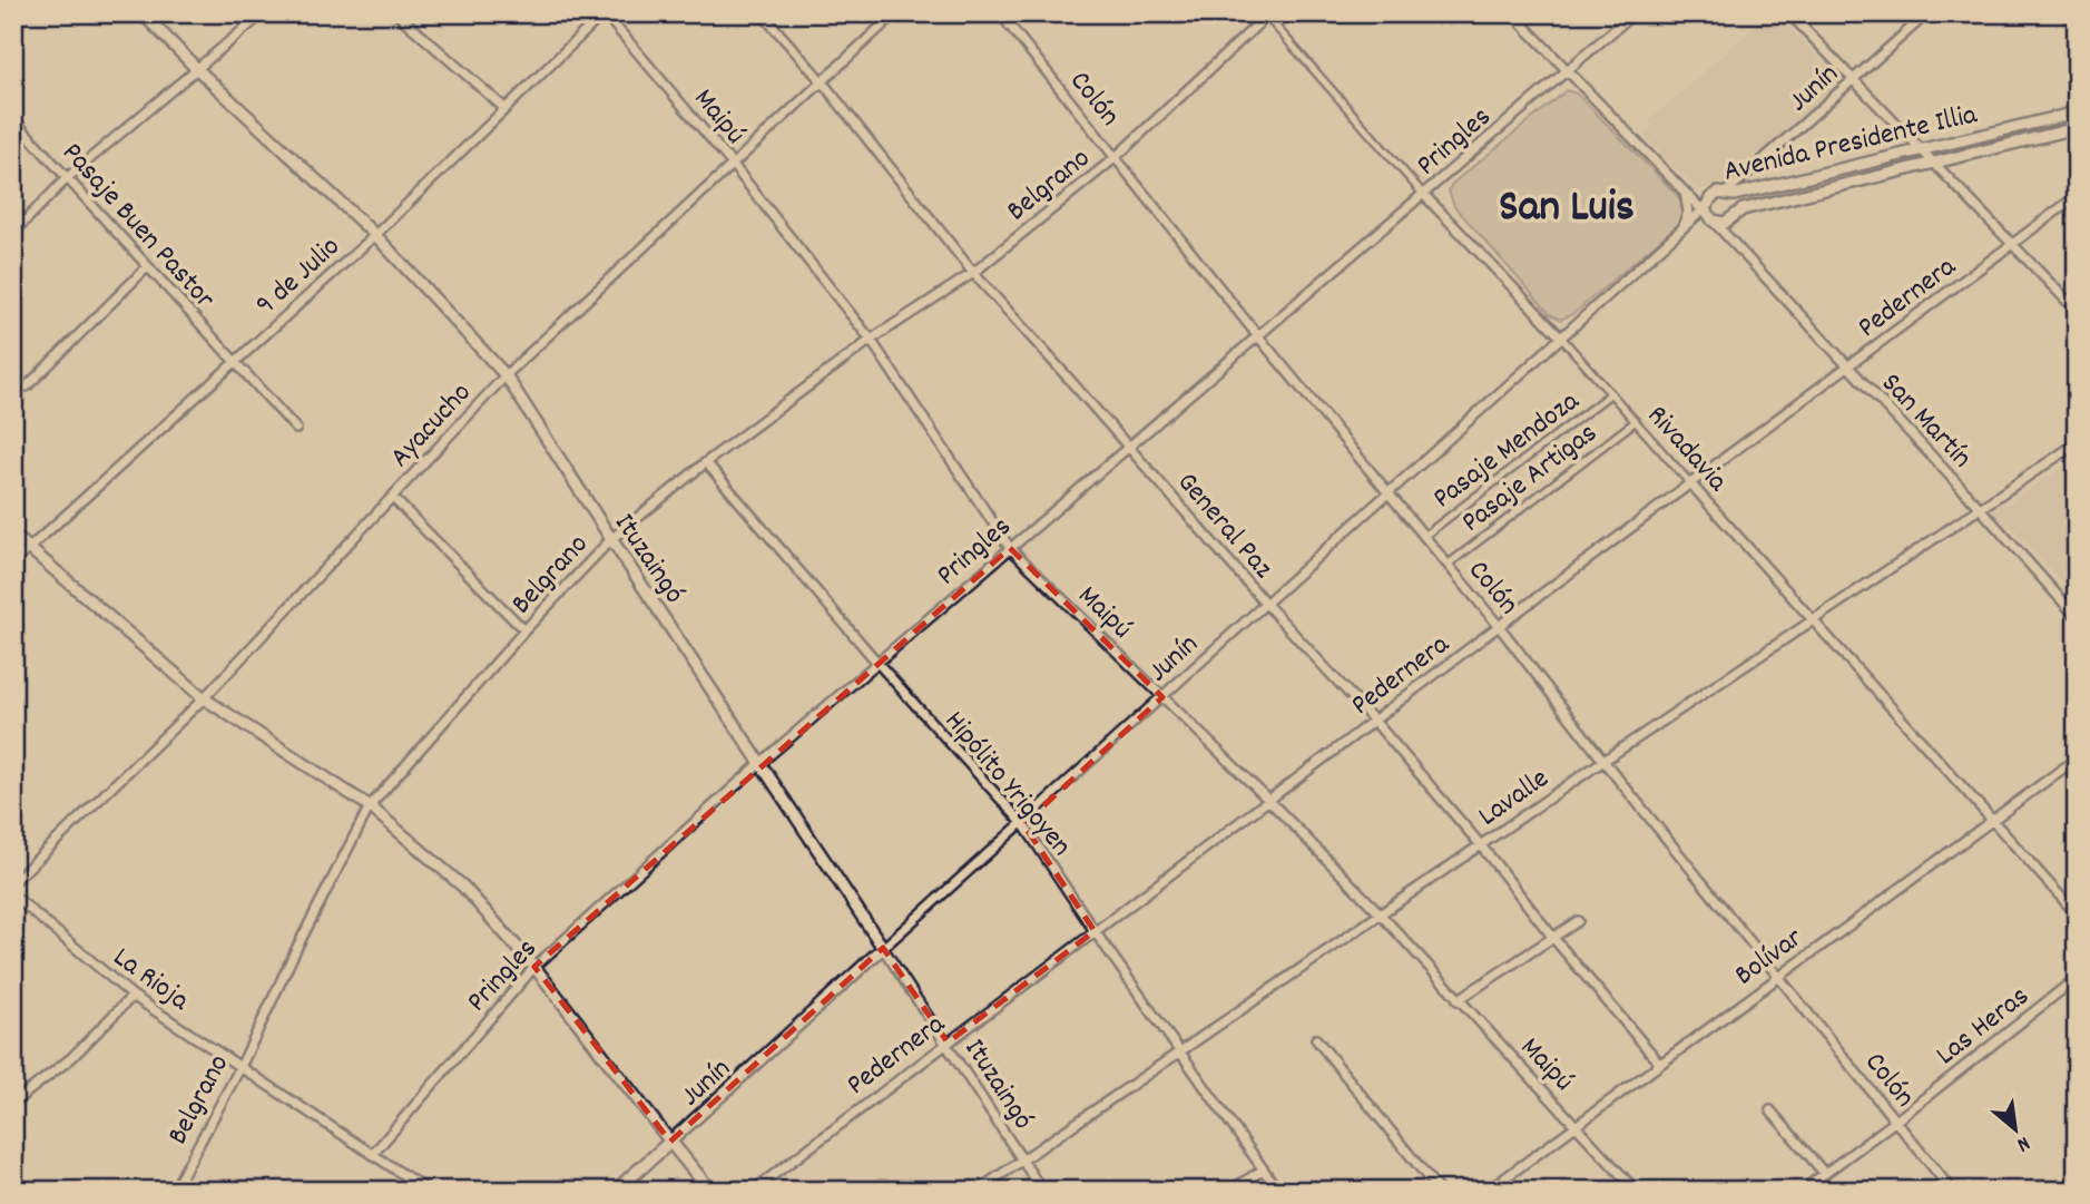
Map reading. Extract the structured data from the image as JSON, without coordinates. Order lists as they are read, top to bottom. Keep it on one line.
{"streets":{"street":["Junín","Colón","Maipú","Pringles","Avenida Presidente Illia","Belgrano","Pasaje Buen Pastor","9 de Julio","Pedernera","San Martín","Ayacucho","Rivadavia","Pasaje Mendoza","Pasaje Artigas","General Paz","Ituzaingó","Hipólito Yrigoyen","Lavalle","Bolívar","La Rioja","Las Heras"]},"crossings":[["Junín","Colón"],["Junín","Maipú"],["Junín","Avenida Presidente Illia"],["Junín","San Martín"],["Junín","Rivadavia"],["Junín","General Paz"],["Junín","Ituzaingó"],["Junín","Hipólito Yrigoyen"],["Colón","Pringles"],["Colón","Belgrano"],["Colón","Pedernera"],["Colón","Pasaje Mendoza"],["Colón","Pasaje Artigas"],["Colón","Lavalle"],["Colón","Bolívar"],["Colón","Las Heras"],["Maipú","Pringles"],["Maipú","Belgrano"],["Maipú","9 de Julio"],["Maipú","Pedernera"],["Maipú","Ayacucho"],["Maipú","Lavalle"],["Maipú","Bolívar"],["Pringles","San Martín"],["Pringles","Rivadavia"],["Pringles","General Paz"],["Pringles","Ituzaingó"],["Pringles","Hipólito Yrigoyen"],["Pringles","La Rioja"],["Avenida Presidente Illia","San Martín"],["Belgrano","Rivadavia"],["Belgrano","General Paz"],["Belgrano","Ituzaingó"],["Belgrano","Hipólito Yrigoyen"],["Belgrano","La Rioja"],["Pasaje Buen Pastor","9 de Julio"],["9 de Julio","Ituzaingó"],["Pedernera","San Martín"],["Pedernera","Rivadavia"],["Pedernera","General Paz"],["Pedernera","Ituzaingó"],["Pedernera","Hipólito Yrigoyen"],["San Martín","Lavalle"],["Ayacucho","General Paz"],["Ayacucho","Ituzaingó"],["Rivadavia","Pasaje Mendoza"],["Rivadavia","Pasaje Artigas"],["Rivadavia","Lavalle"],["Rivadavia","Bolívar"],["General Paz","Lavalle"],["General Paz","Bolívar"],["Ituzaingó","Lavalle"],["Hipólito Yrigoyen","Lavalle"]],"districts":["San Luis"],"north":"bottom right"}
